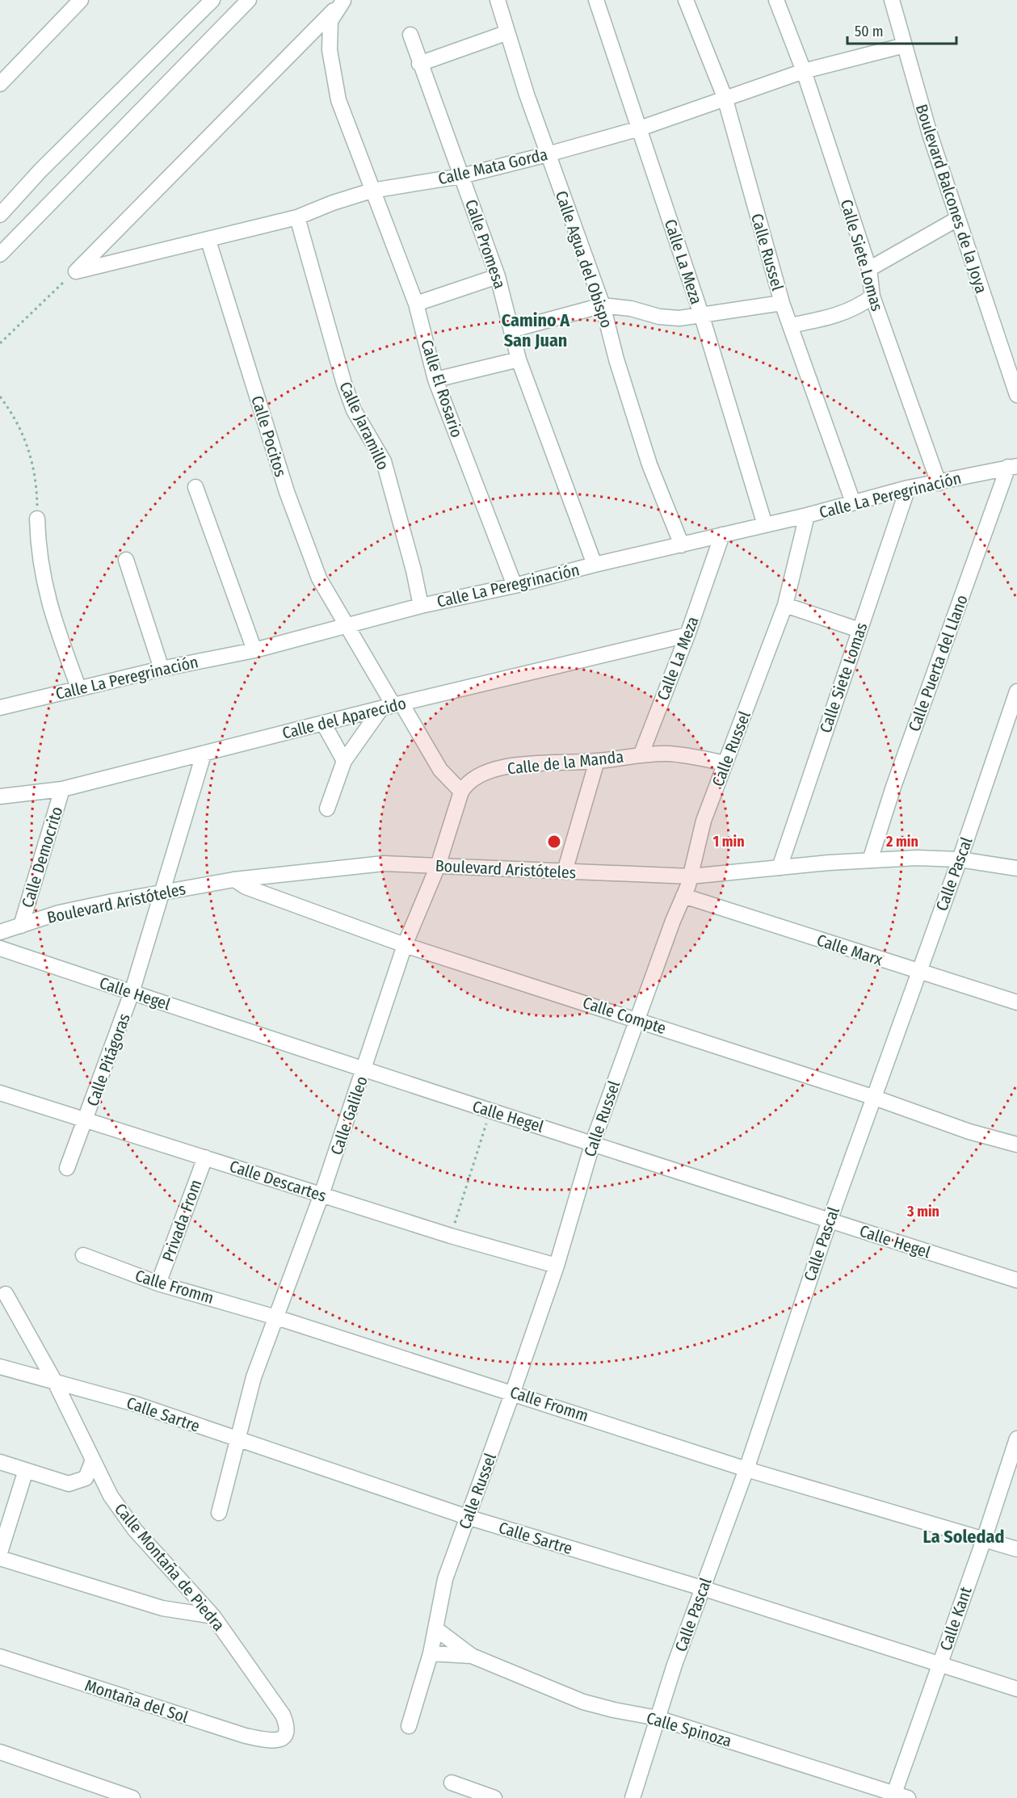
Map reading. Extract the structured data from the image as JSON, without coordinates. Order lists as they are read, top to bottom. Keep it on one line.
{"streets":{"street":["Calle Mata Gorda","Boulevard Balcones de la Joya","Calle Promesa","Calle Russel","Calle Siete Lomas","Calle Agua del Obispo","Calle La Meza","Calle El Rosario","Calle Jaramillo","Calle Pocitos","Calle La Peregrinación","Calle Puerta del Llano","Calle del Aparecido","Calle de la Manda","Calle Democrito","Boulevard Aristóteles","Calle Pascal","Calle Marx","Calle Hegel","Calle Compte","Calle Pitágoras","Calle Galileo","Calle Descartes","Privada From","Calle Fromm","Calle Sartre","Calle Montaña de Piedra","Calle Kant","Montaña del Sol","Calle Spinoza"]},"crossings":[["Calle Mata Gorda","Boulevard Balcones de la Joya"],["Calle Mata Gorda","Calle Promesa"],["Calle Mata Gorda","Calle Russel"],["Calle Mata Gorda","Calle Siete Lomas"],["Calle Mata Gorda","Calle Agua del Obispo"],["Calle Mata Gorda","Calle La Meza"],["Calle Mata Gorda","Calle El Rosario"],["Calle Mata Gorda","Calle Jaramillo"],["Calle Mata Gorda","Calle Pocitos"],["Calle Promesa","Calle La Peregrinación"],["Calle Russel","Calle La Peregrinación"],["Calle Russel","Calle de la Manda"],["Calle Russel","Boulevard Aristóteles"],["Calle Russel","Calle Marx"],["Calle Russel","Calle Hegel"],["Calle Russel","Calle Compte"],["Calle Russel","Calle Descartes"],["Calle Russel","Calle Fromm"],["Calle Russel","Calle Sartre"],["Calle Russel","Calle Spinoza"],["Calle Siete Lomas","Calle La Peregrinación"],["Calle Siete Lomas","Boulevard Aristóteles"],["Calle Agua del Obispo","Calle La Peregrinación"],["Calle La Meza","Calle La Peregrinación"],["Calle La Meza","Calle del Aparecido"],["Calle La Meza","Calle de la Manda"],["Calle El Rosario","Calle La Peregrinación"],["Calle Jaramillo","Calle La Peregrinación"],["Calle Pocitos","Calle La Peregrinación"],["Calle La Peregrinación","Calle Puerta del Llano"],["Calle Puerta del Llano","Boulevard Aristóteles"],["Calle del Aparecido","Calle Democrito"],["Calle del Aparecido","Calle Pitágoras"],["Calle de la Manda","Calle Galileo"],["Calle Democrito","Boulevard Aristóteles"],["Boulevard Aristóteles","Calle Pascal"],["Boulevard Aristóteles","Calle Compte"],["Boulevard Aristóteles","Calle Pitágoras"],["Boulevard Aristóteles","Calle Galileo"],["Calle Pascal","Calle Marx"],["Calle Pascal","Calle Hegel"],["Calle Pascal","Calle Compte"],["Calle Pascal","Calle Fromm"],["Calle Pascal","Calle Sartre"],["Calle Pascal","Calle Spinoza"],["Calle Hegel","Calle Pitágoras"],["Calle Hegel","Calle Galileo"],["Calle Compte","Calle Galileo"],["Calle Pitágoras","Calle Descartes"],["Calle Galileo","Calle Descartes"],["Calle Galileo","Calle Fromm"],["Calle Galileo","Calle Sartre"],["Calle Descartes","Privada From"],["Privada From","Calle Fromm"],["Calle Fromm","Calle Kant"],["Calle Sartre","Calle Montaña de Piedra"],["Calle Sartre","Calle Kant"],["Calle Montaña de Piedra","Montaña del Sol"],["Calle Kant","Calle Spinoza"]],"districts":["Camino A San Juan","La Soledad"],"scale_bar":"50 m","rings":["1 min","2 min","3 min"]}
